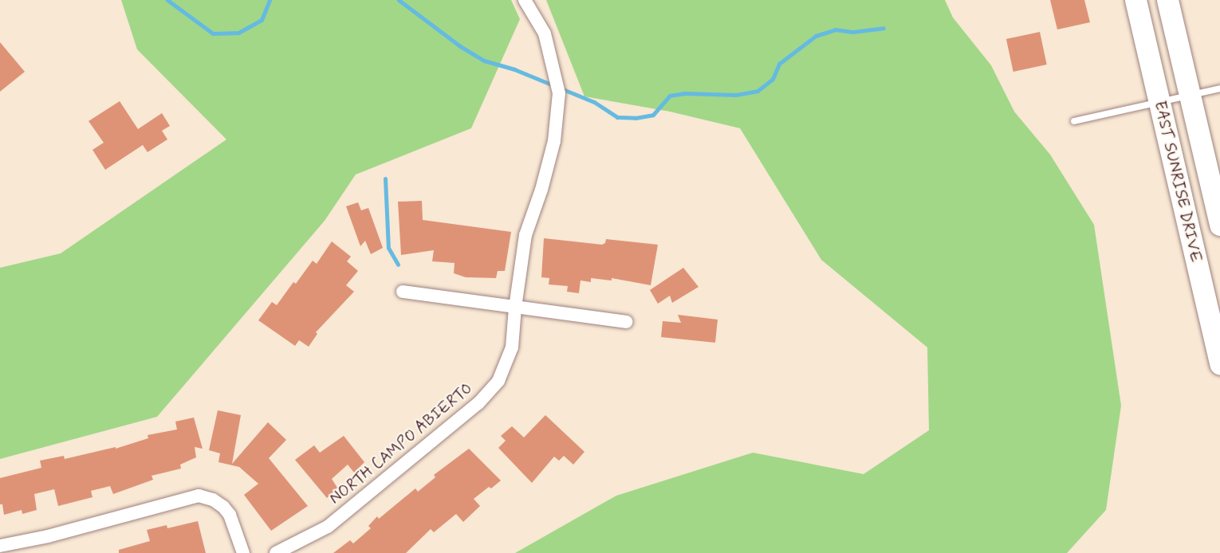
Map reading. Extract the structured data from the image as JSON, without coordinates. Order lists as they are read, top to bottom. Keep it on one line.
{"streets":{"main road":["EAST SUNRISE DRIVE"],"street":["NORTH CAMPO ABIERTO"]}}
